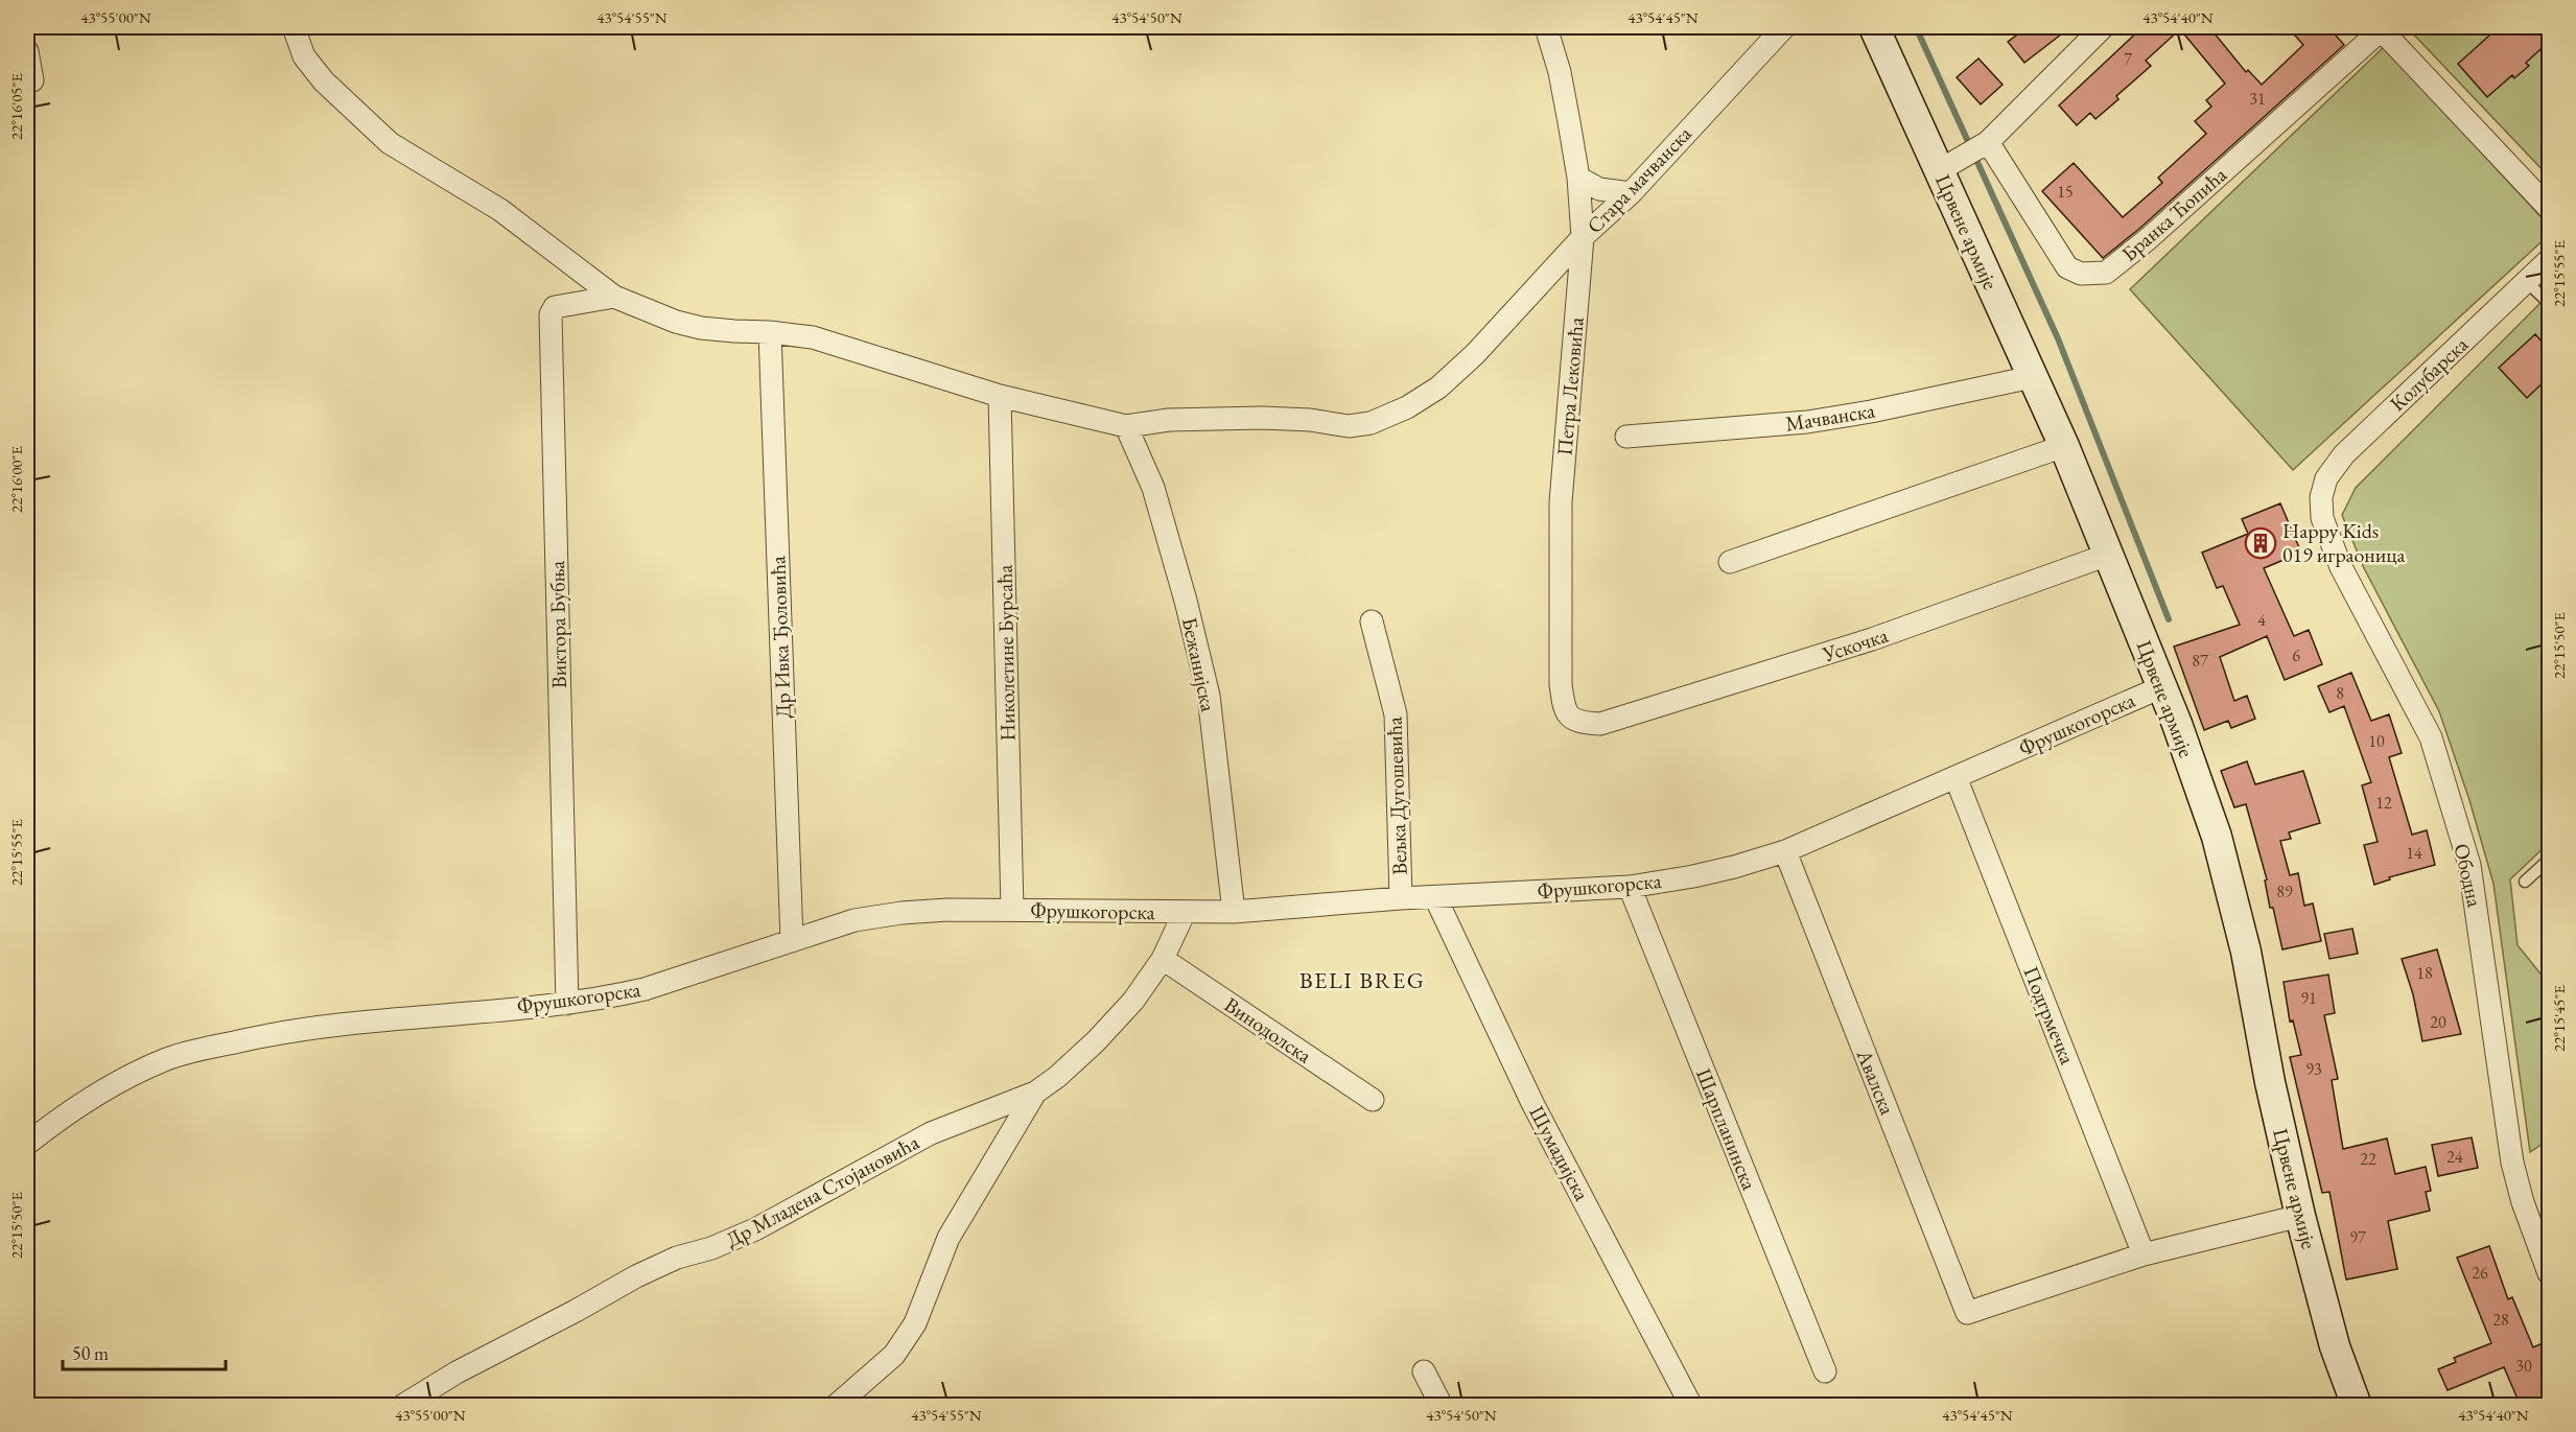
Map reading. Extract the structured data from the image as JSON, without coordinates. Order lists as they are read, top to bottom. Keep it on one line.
{"streets":{"main road":["Црвене армије"],"street":["Стара мачванска","Бранка Ћопића","Колубарска","Петра Лековића","Мачванска","Виктора Бубња","Др Ивка Ђоловића","Ускочка","Николетине Бурсаћа","Бежанијска","Фрушкогорска","Вељка Дугошевића","Ободна","Подгрмечка","Винодолска","Авалска","Шарпланинска","Шумадијска","Др Младена Стојановића"]},"crossings":[["Стара мачванска","Петра Лековића"],["Стара мачванска","Бежанијска"],["Црвене армије","Мачванска"],["Црвене армије","Ускочка"],["Црвене армије","Фрушкогорска"],["Колубарска","Ободна"],["Петра Лековића","Ускочка"],["Виктора Бубња","Фрушкогорска"],["Др Ивка Ђоловића","Фрушкогорска"],["Николетине Бурсаћа","Фрушкогорска"],["Бежанијска","Фрушкогорска"],["Фрушкогорска","Вељка Дугошевића"],["Фрушкогорска","Подгрмечка"],["Фрушкогорска","Авалска"],["Фрушкогорска","Шарпланинска"],["Фрушкогорска","Шумадијска"],["Фрушкогорска","Др Младена Стојановића"],["Подгрмечка","Авалска"],["Винодолска","Др Младена Стојановића"]],"districts":["BELI BREG"],"places":{"building":["Happy Kids 019 играоница"]},"house_numbers":["7","31","15","4","6","87","8","10","12","14","89","18","91","20","93","24","22","97","26","28","30"],"scale_bar":"50 m","coordinates":["43°55'00\"N","43°54'55\"N","43°54'50\"N","43°54'45\"N","43°54'40\"N","22°16'05\"E","22°15'55\"E","22°16'00\"E","22°15'50\"E","22°15'45\"E"]}
